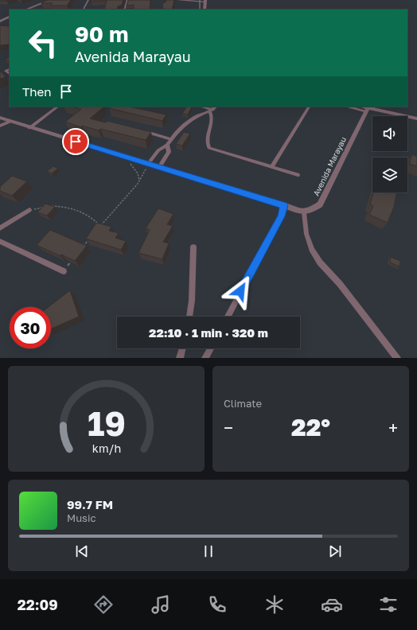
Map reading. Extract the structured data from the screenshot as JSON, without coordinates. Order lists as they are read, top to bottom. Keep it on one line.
{"streets":{"street":["Avenida Marayau"]},"page":{"turn":["90 m","Avenida Marayau"],"then":"Then","limit":"30","trip":"22:10 · 1 min · 320 m","tile":"Climate","heat":["−","22°","+"],"song":["99.7 FM","Music"],"tabs":"22:09","gauge":["19","km/h"]}}
